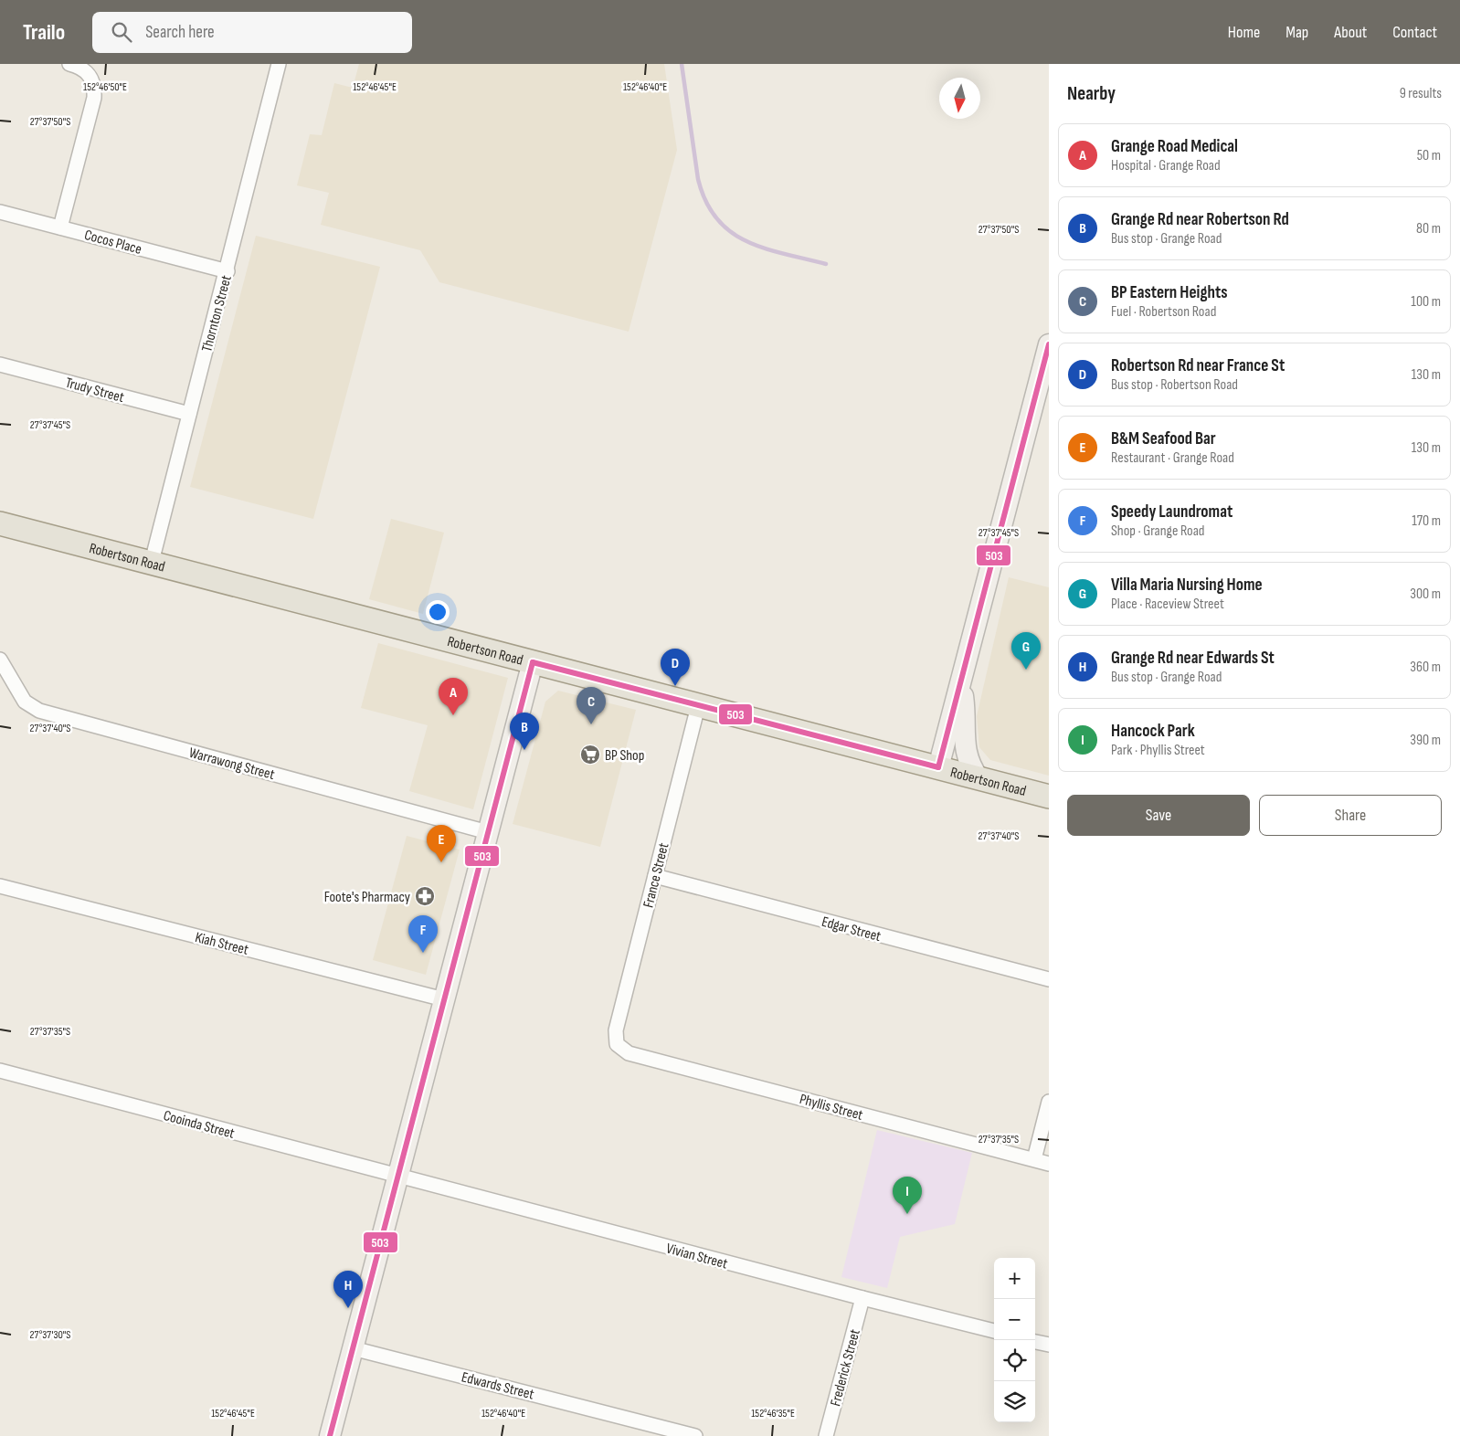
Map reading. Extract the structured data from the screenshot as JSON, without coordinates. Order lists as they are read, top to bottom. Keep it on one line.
{"streets":{"main road":["Robertson Road"],"street":["Cocos Place","Thornton Street","Trudy Street","Warrawong Street","France Street","Edgar Street","Kiah Street","Phyllis Street","Cooinda Street","Vivian Street","Frederick Street","Edwards Street"]},"crossings":[["Cocos Place","Thornton Street"],["Thornton Street","Trudy Street"],["Thornton Street","Robertson Road"],["Robertson Road","France Street"],["France Street","Edgar Street"],["France Street","Phyllis Street"],["Cooinda Street","Vivian Street"],["Vivian Street","Frederick Street"]],"places":{"supermarket":["BP Shop"],"pharmacy":["Foote's Pharmacy"]},"lines":["transit line 503"],"north":"bottom","page":{"header":"Trailo","search":"Search here","nav":["Home","Map","About","Contact"],"heading":["Nearby","9 results"],"list":[{"mark":"A","name":"Grange Road Medical","note":"Hospital · Grange Road","value":"50 m"},{"mark":"B","name":"Grange Rd near Robertson Rd","note":"Bus stop · Grange Road","value":"80 m"},{"mark":"C","name":"BP Eastern Heights","note":"Fuel · Robertson Road","value":"100 m"},{"mark":"D","name":"Robertson Rd near France St","note":"Bus stop · Robertson Road","value":"130 m"},{"mark":"E","name":"B&M Seafood Bar","note":"Restaurant · Grange Road","value":"130 m"},{"mark":"F","name":"Speedy Laundromat","note":"Shop · Grange Road","value":"170 m"},{"mark":"G","name":"Villa Maria Nursing Home","note":"Place · Raceview Street","value":"300 m"},{"mark":"H","name":"Grange Rd near Edwards St","note":"Bus stop · Grange Road","value":"360 m"},{"mark":"I","name":"Hancock Park","note":"Park · Phyllis Street","value":"390 m"}],"pins":["G","D","A","C","B","E","F","I","H"],"buttons":["Save","Share"],"map_buttons":["+","−"]},"coordinates":["152°46'50\"E","152°46'45\"E","152°46'40\"E","27°37'50\"S","27°37'45\"S","27°37'40\"S","27°37'35\"S","27°37'30\"S","152°46'35\"E"]}
